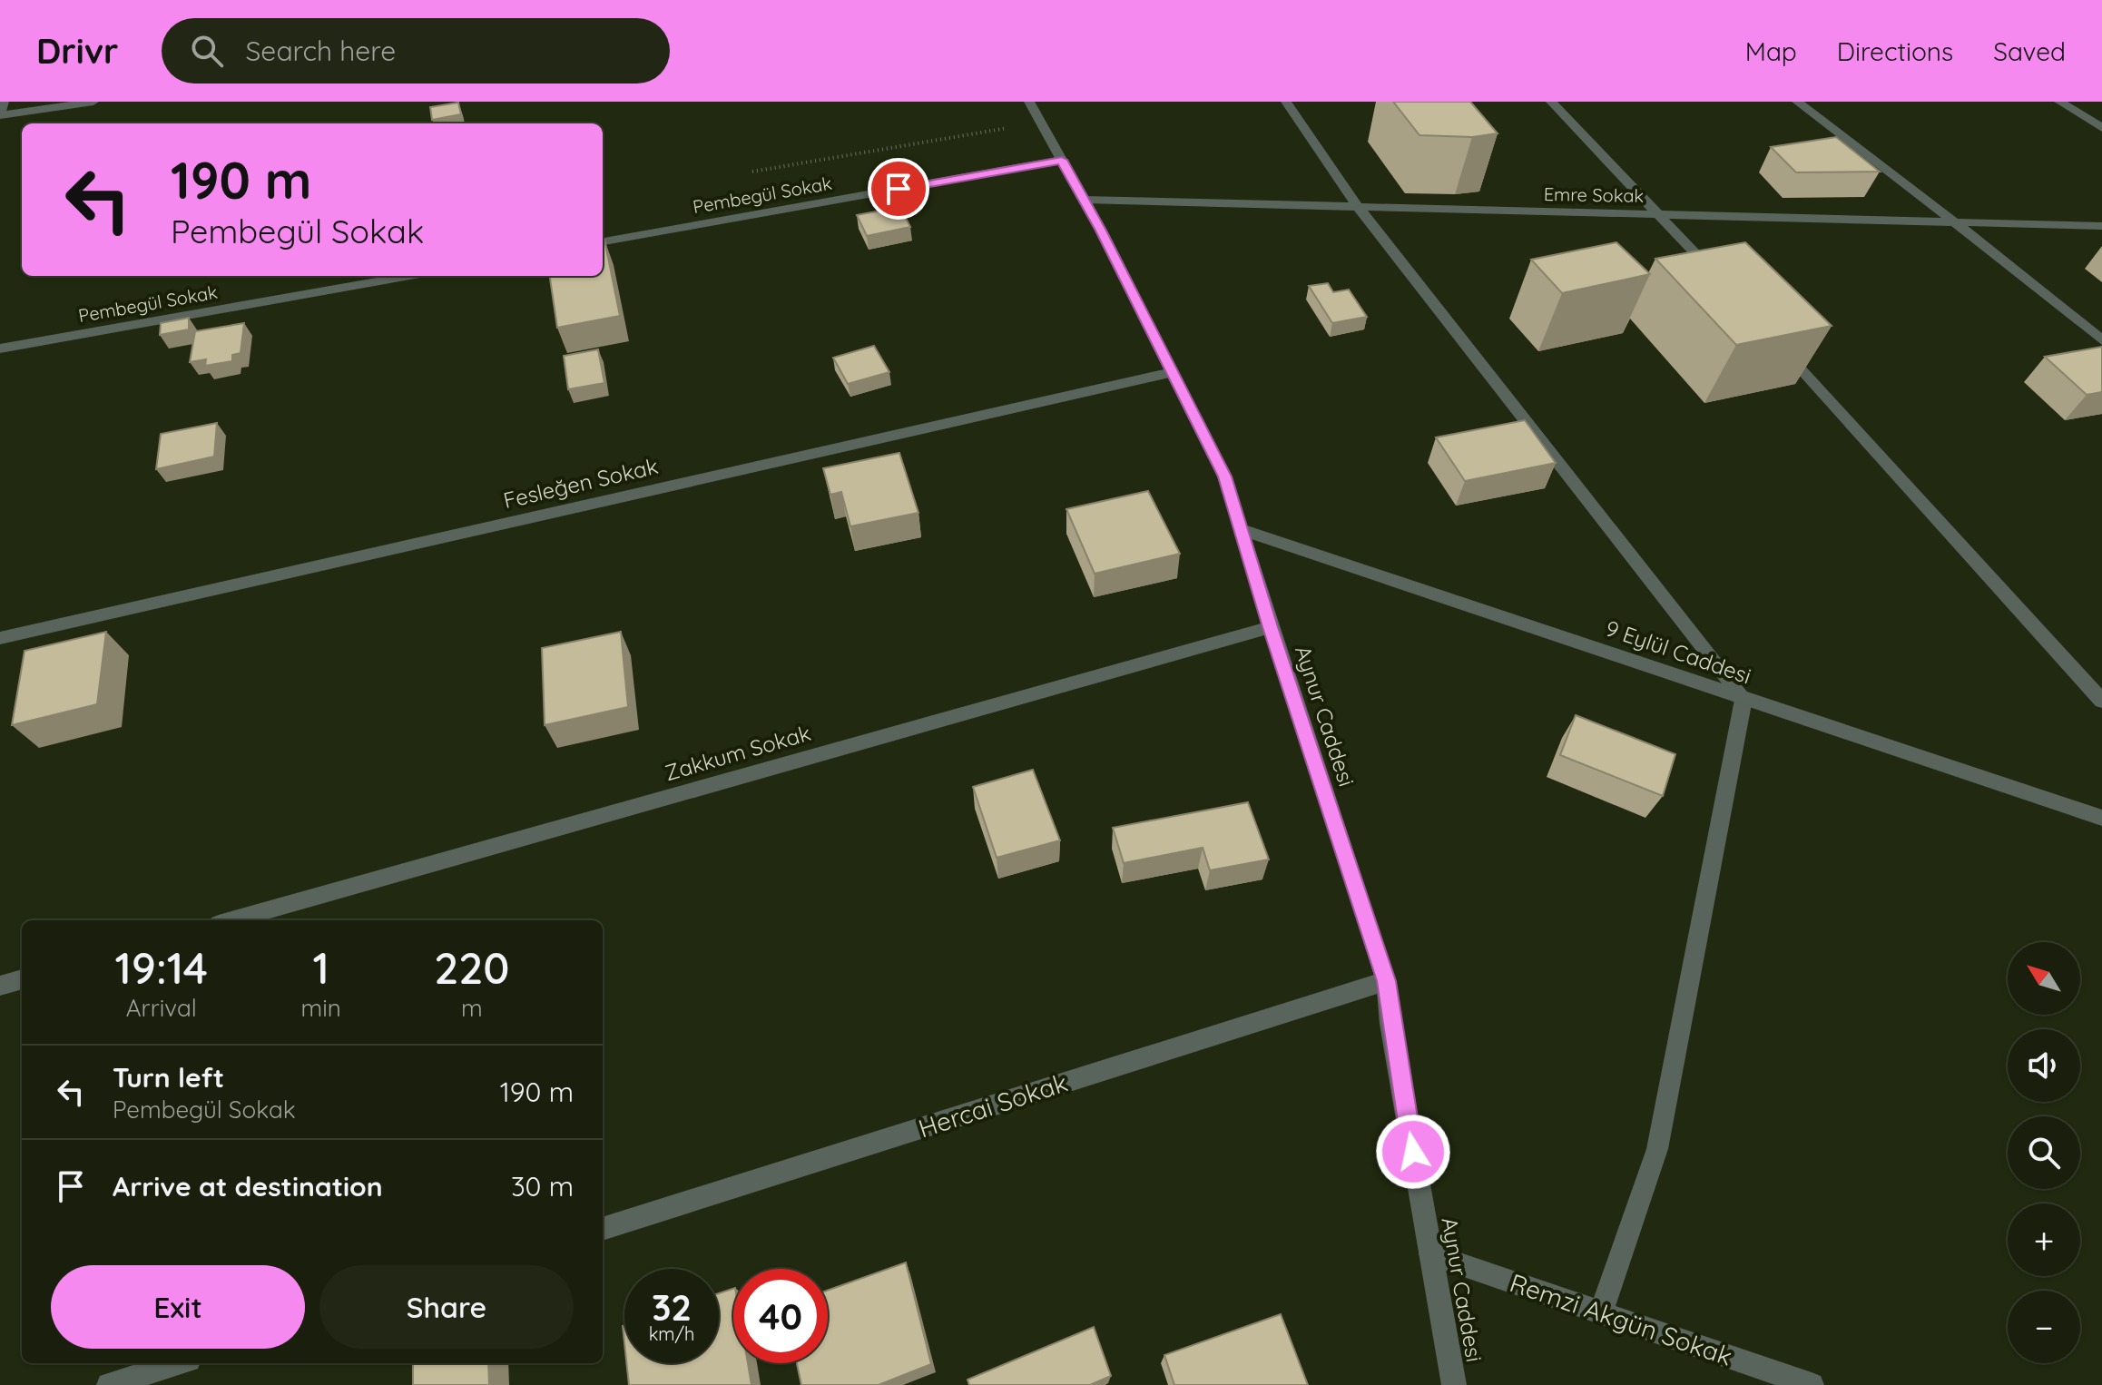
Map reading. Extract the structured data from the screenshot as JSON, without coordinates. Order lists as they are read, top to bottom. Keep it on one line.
{"streets":{"street":["Pembegül Sokak","Emre Sokak","Fesleğen Sokak","9 Eylül Caddesi","Aynur Caddesi","Zakkum Sokak","Hercai Sokak","Remzi Akgün Sokak"]},"crossings":[["Pembegül Sokak","Aynur Caddesi"],["Emre Sokak","Aynur Caddesi"],["Fesleğen Sokak","Aynur Caddesi"],["9 Eylül Caddesi","Aynur Caddesi"],["Aynur Caddesi","Zakkum Sokak"],["Aynur Caddesi","Hercai Sokak"],["Aynur Caddesi","Remzi Akgün Sokak"]],"north":"top left","page":{"header":"Drivr","search":"Search here","nav":["Map","Directions","Saved"],"turn":["190 m","Pembegül Sokak"],"eta":["19:14","Arrival","1","min","220","m"],"map_buttons":["+","−"],"list":[{"name":"Turn left","note":"Pembegül Sokak","value":"190 m"},{"name":"Arrive at destination","value":"30 m"}],"buttons":["Exit","Share"],"speed":"32 km/h","limit":"40"}}
